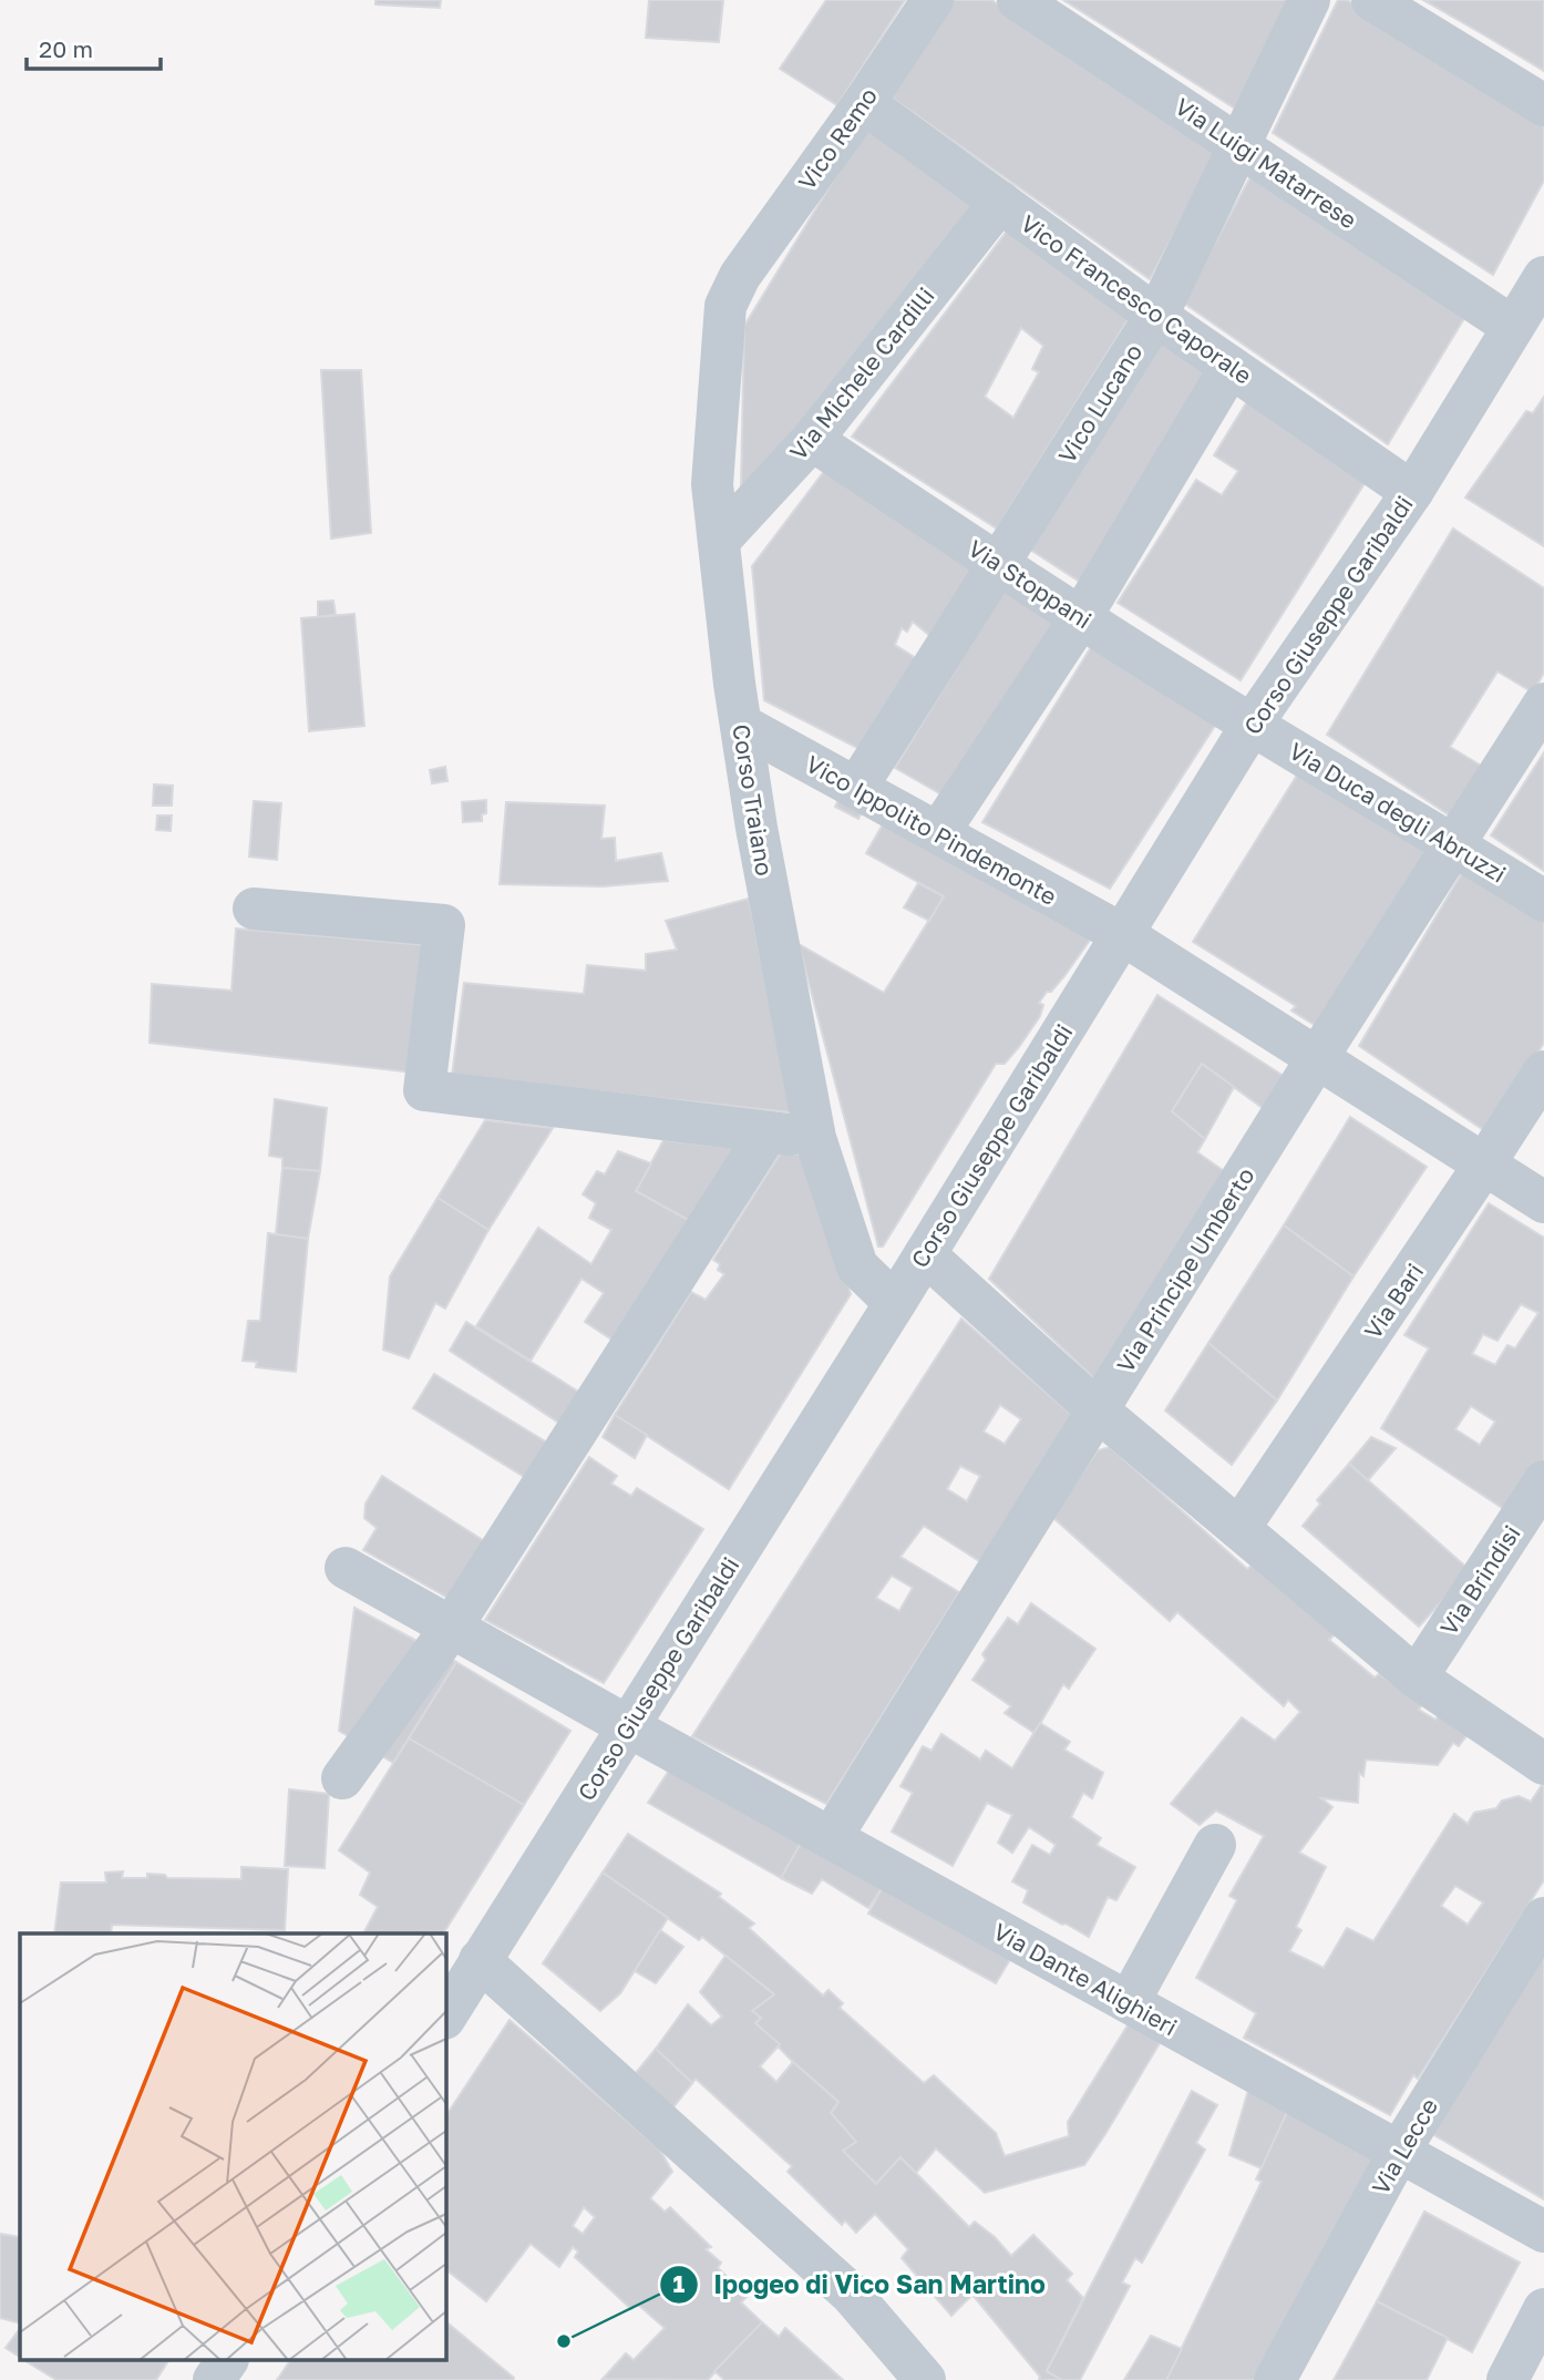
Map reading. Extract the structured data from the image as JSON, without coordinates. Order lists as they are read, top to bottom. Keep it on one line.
{"streets":{"street":["Vico Remo","Via Luigi Matarrese","Vico Francesco Caporale","Via Michele Cardilli","Vico Lucano","Via Stoppani","Corso Giuseppe Garibaldi","Corso Traiano","Via Duca degli Abruzzi","Vico Ippolito Pindemonte","Via Principe Umberto","Via Bari","Via Brindisi","Via Dante Alighieri","Via Lecce"]},"crossings":[["Vico Remo","Vico Francesco Caporale"],["Vico Remo","Corso Traiano"],["Via Luigi Matarrese","Vico Lucano"],["Via Luigi Matarrese","Corso Giuseppe Garibaldi"],["Vico Francesco Caporale","Via Michele Cardilli"],["Vico Francesco Caporale","Vico Lucano"],["Vico Francesco Caporale","Corso Giuseppe Garibaldi"],["Via Michele Cardilli","Via Stoppani"],["Via Michele Cardilli","Corso Traiano"],["Vico Lucano","Via Stoppani"],["Vico Lucano","Vico Ippolito Pindemonte"],["Via Stoppani","Corso Giuseppe Garibaldi"],["Via Stoppani","Via Duca degli Abruzzi"],["Corso Giuseppe Garibaldi","Corso Traiano"],["Corso Giuseppe Garibaldi","Via Duca degli Abruzzi"],["Corso Giuseppe Garibaldi","Vico Ippolito Pindemonte"],["Corso Giuseppe Garibaldi","Via Dante Alighieri"],["Corso Traiano","Vico Ippolito Pindemonte"],["Via Duca degli Abruzzi","Via Principe Umberto"],["Vico Ippolito Pindemonte","Via Principe Umberto"],["Vico Ippolito Pindemonte","Via Bari"],["Via Principe Umberto","Via Dante Alighieri"],["Via Dante Alighieri","Via Lecce"]],"places":["Ipogeo di Vico San Martino"],"scale_bar":"20 m"}
